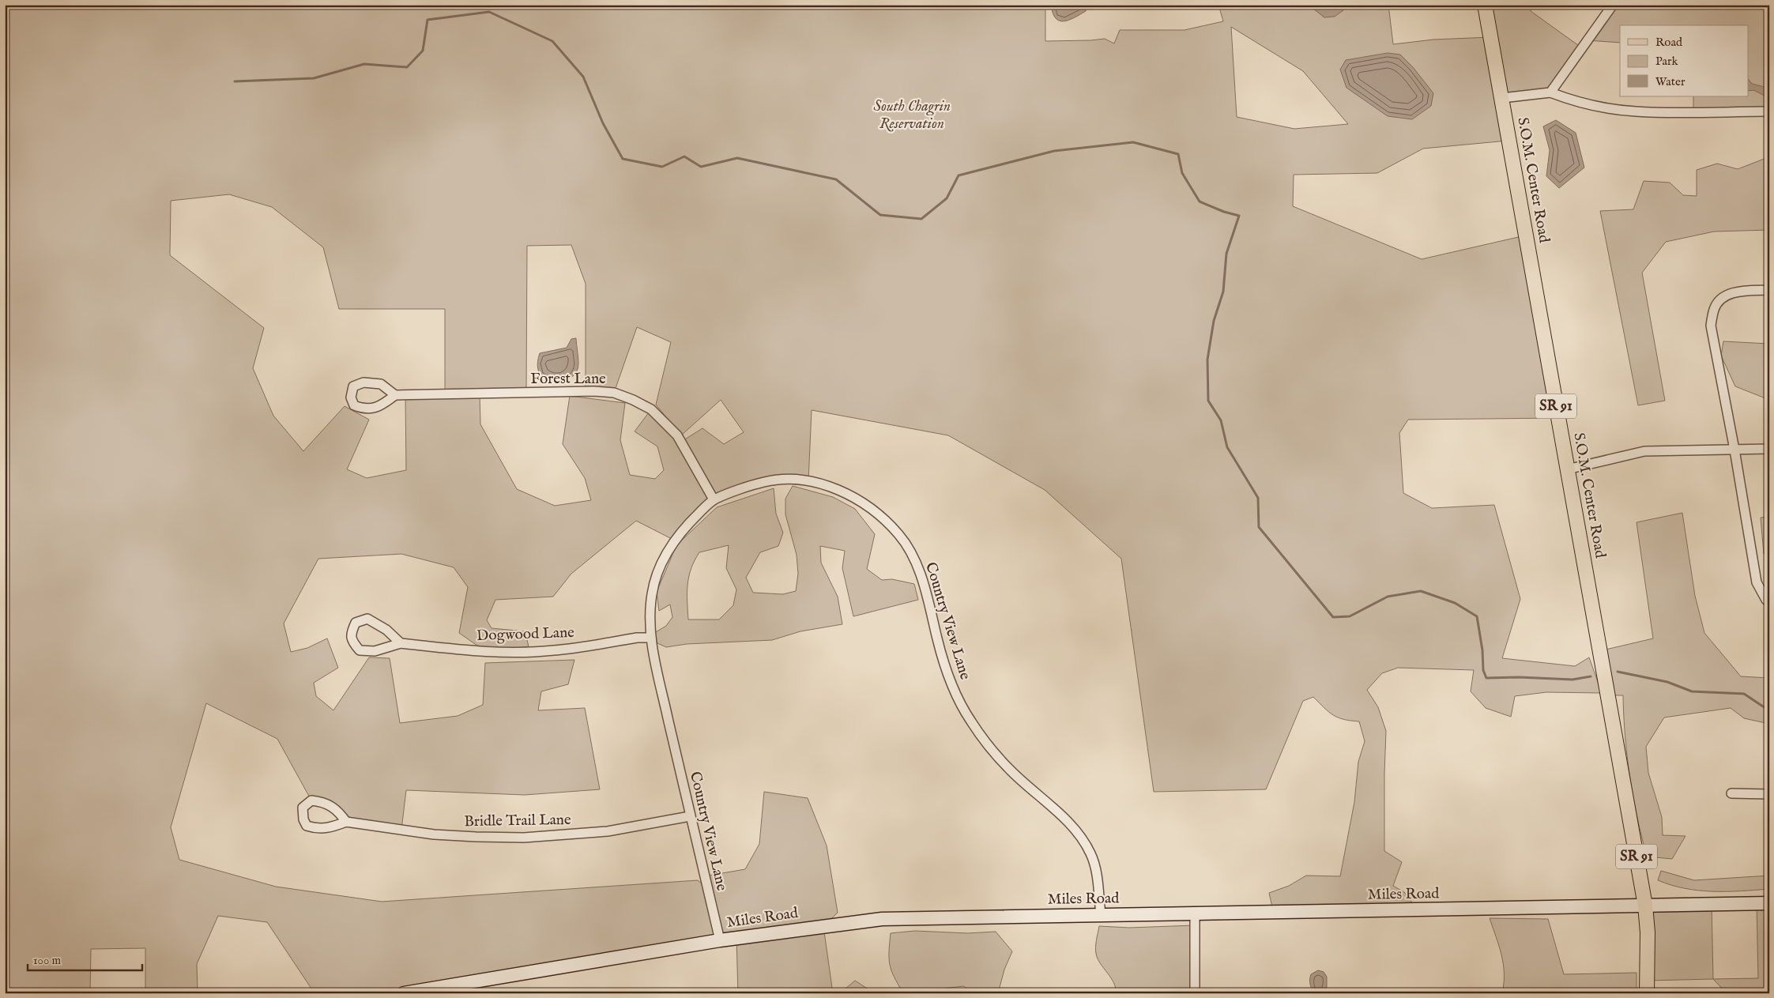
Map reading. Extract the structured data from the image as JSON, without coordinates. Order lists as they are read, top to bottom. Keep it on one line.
{"streets":{"main road":["S.O.M. Center Road","SR 91","Miles Road"],"street":["Forest Lane","Country View Lane","Dogwood Lane","Bridle Trail Lane"]},"crossings":[["S.O.M. Center Road","Miles Road"],["Forest Lane","Country View Lane"],["Country View Lane","Dogwood Lane"],["Country View Lane","Bridle Trail Lane"],["Country View Lane","Miles Road"]],"parks":["South Chagrin Reservation"],"legend":["Road","Park","Water"],"scale_bar":"100 m"}
